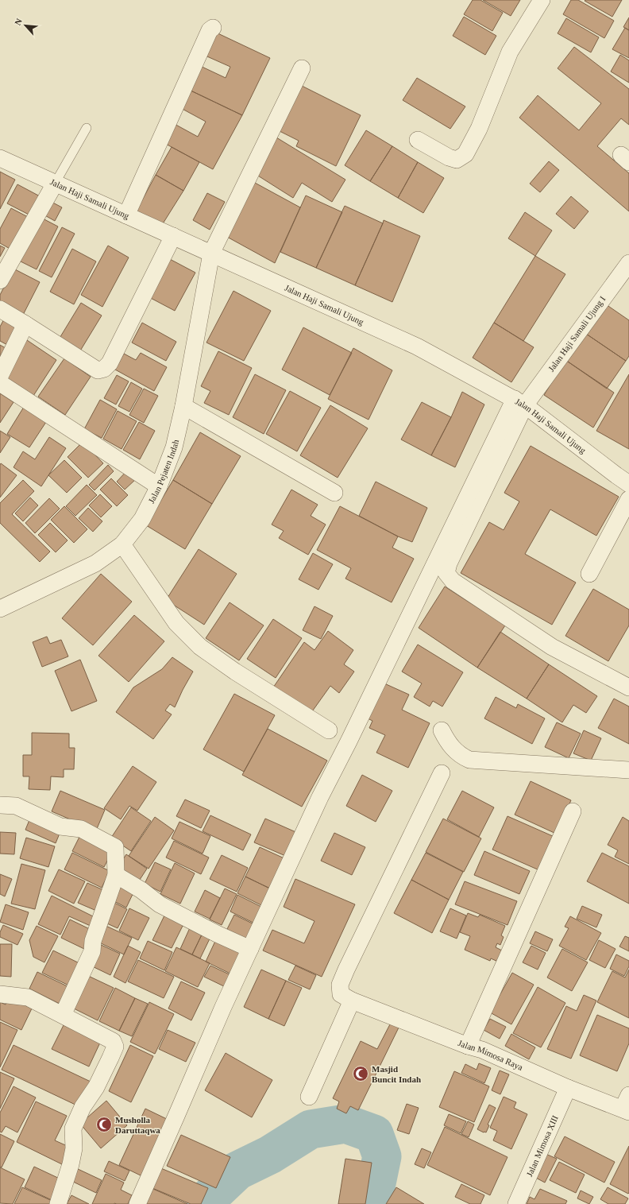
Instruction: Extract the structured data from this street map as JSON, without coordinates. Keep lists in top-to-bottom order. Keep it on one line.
{"streets":{"street":["Jalan Haji Samali Ujung","Jalan Haji Samali Ujung I","Jalan Pejaten Indah","Jalan Mimosa Raya","Jalan Mimosa XIII"]},"crossings":[["Jalan Haji Samali Ujung","Jalan Haji Samali Ujung I"],["Jalan Haji Samali Ujung","Jalan Pejaten Indah"],["Jalan Mimosa Raya","Jalan Mimosa XIII"]],"places":{"mosque":["Masjid Buncit Indah","Musholla Daruttaqwa"]},"north":"top left"}
